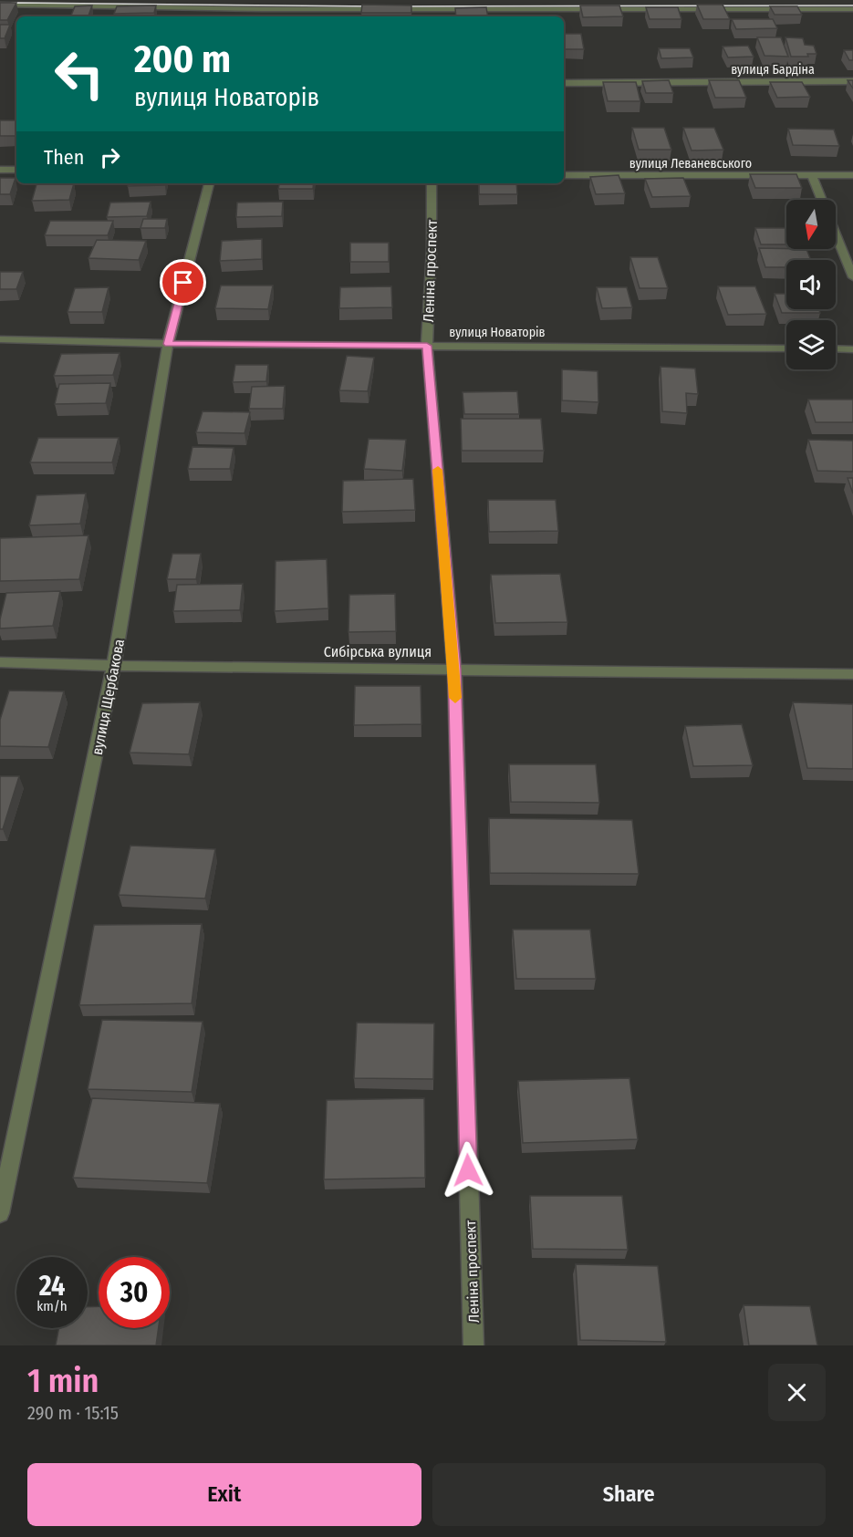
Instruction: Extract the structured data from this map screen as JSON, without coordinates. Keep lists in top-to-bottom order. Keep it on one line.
{"streets":{"street":["вулиця Бардіна","вулиця Леваневського","Леніна проспект","вулиця Новаторів","Сибірська вулиця","вулиця Щербакова"]},"crossings":[["Леніна проспект","вулиця Новаторів"],["Леніна проспект","Сибірська вулиця"],["вулиця Новаторів","вулиця Щербакова"],["Сибірська вулиця","вулиця Щербакова"]],"north":"bottom","page":{"turn":["200 m","вулиця Новаторів"],"then":"Then","speed":"24 km/h","limit":"30","heading":["1 min","290 m · 15:15"],"buttons":["Exit","Share"]}}
